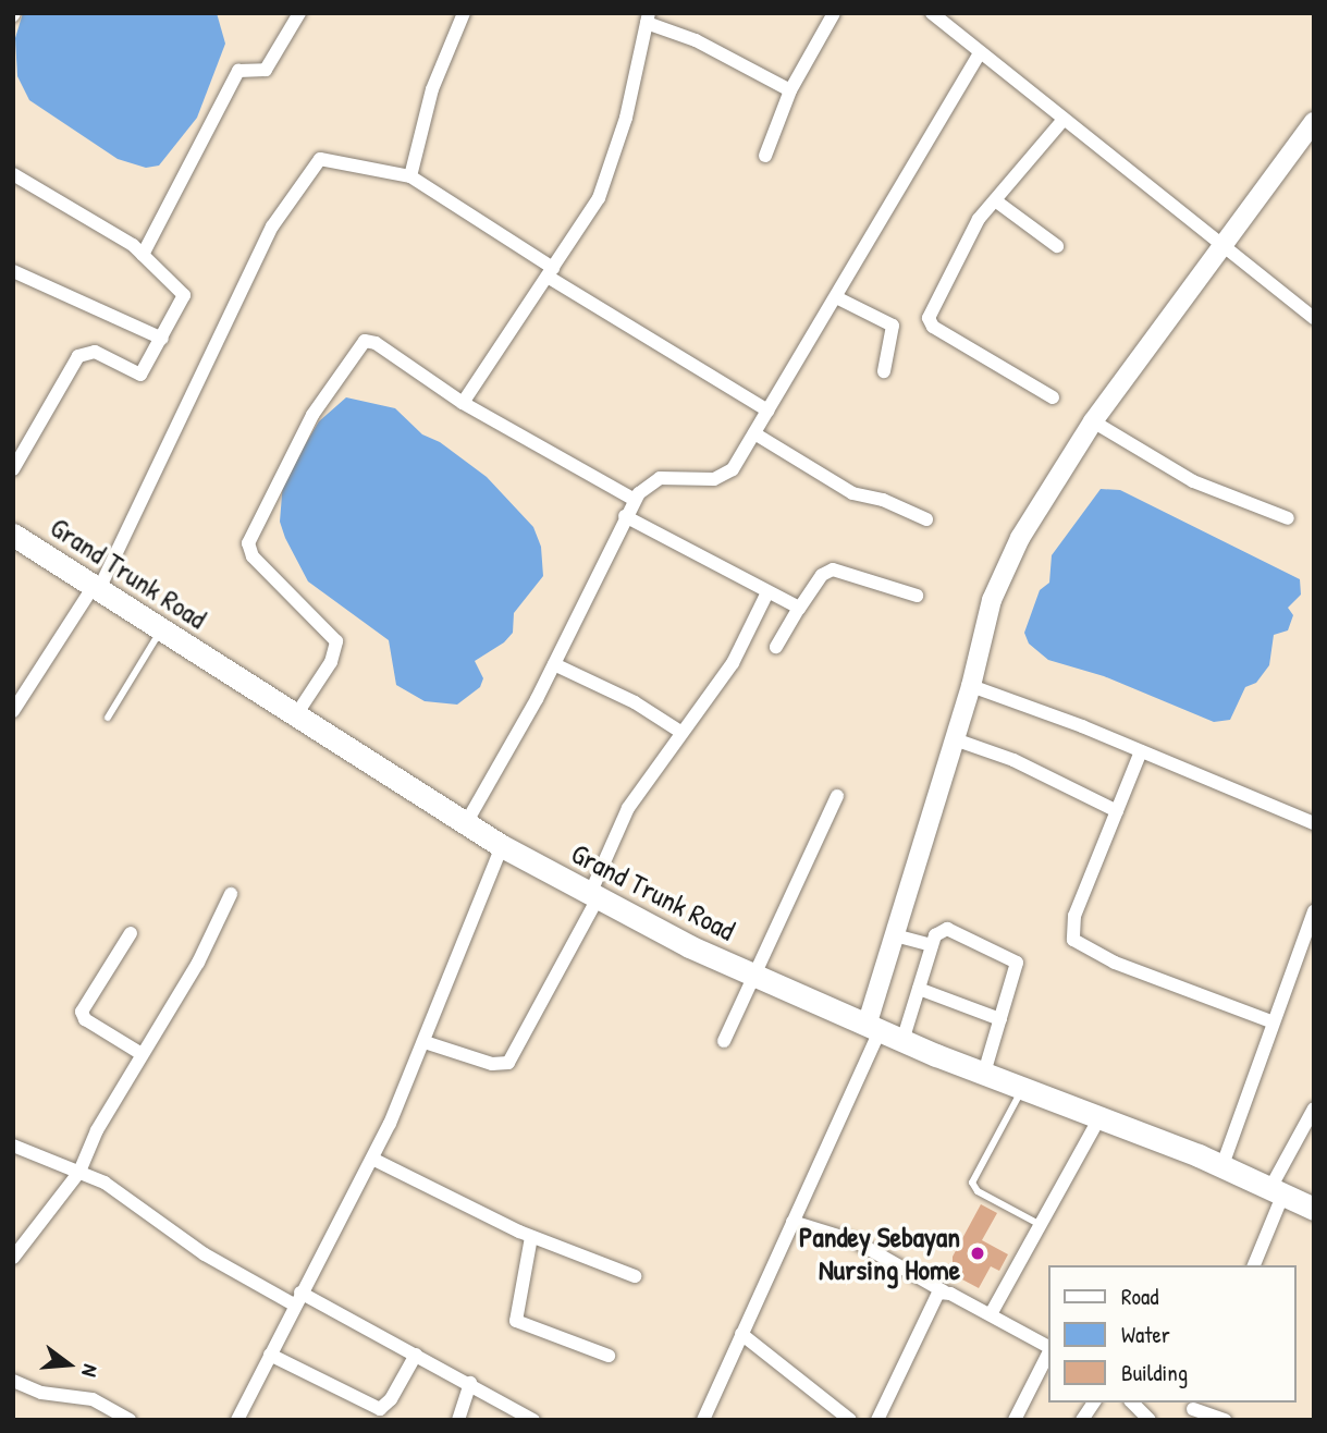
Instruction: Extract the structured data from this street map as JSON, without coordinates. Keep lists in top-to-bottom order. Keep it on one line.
{"streets":{"main road":["Grand Trunk Road"]},"places":["Pandey Sebayan Nursing Home"],"legend":["Road","Water","Building"],"north":"right"}
